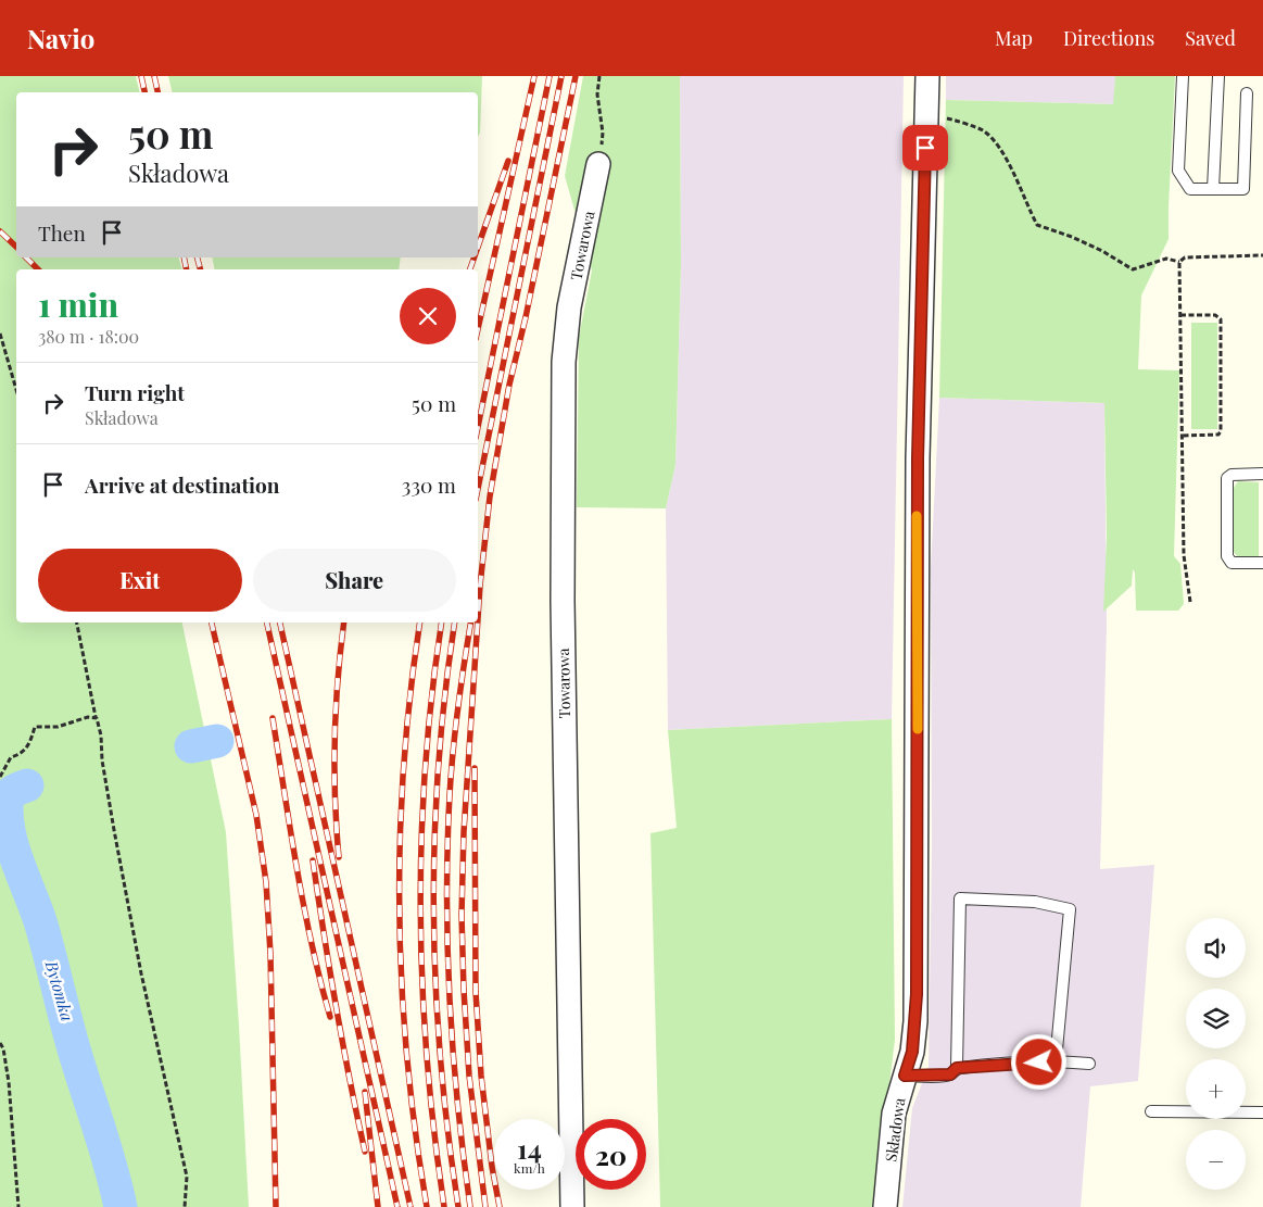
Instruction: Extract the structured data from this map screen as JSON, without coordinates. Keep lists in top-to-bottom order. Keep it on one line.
{"streets":{"street":["Towarowa","Składowa"]},"water":["Bytomka"],"page":{"header":"Navio","nav":["Map","Directions","Saved"],"turn":["50 m","Składowa"],"then":"Then","heading":["1 min","380 m · 18:00"],"list":[{"name":"Turn right","note":"Składowa","value":"50 m"},{"name":"Arrive at destination","value":"330 m"}],"buttons":["Exit","Share"],"map_buttons":["+","−"],"speed":"14 km/h","limit":"20"}}
